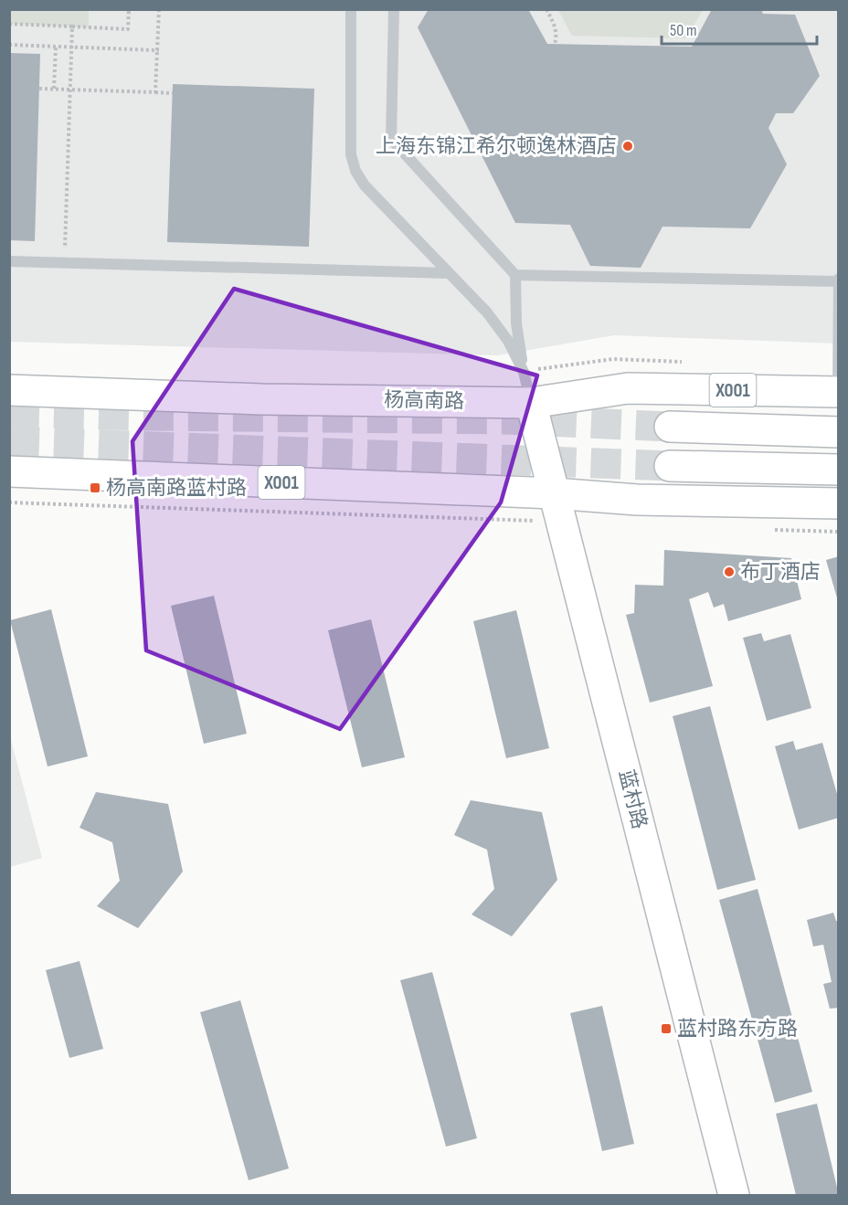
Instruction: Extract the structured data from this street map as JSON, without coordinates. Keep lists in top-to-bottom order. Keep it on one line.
{"streets":{"main road":["X001","杨高南路","蓝村路"]},"crossings":[["X001","蓝村路"],["杨高南路","蓝村路"]],"places":{"other":["上海东锦江希尔顿逸林酒店","布丁酒店"],"transit":["杨高南路蓝村路","蓝村路东方路"]},"scale_bar":"50 m"}
